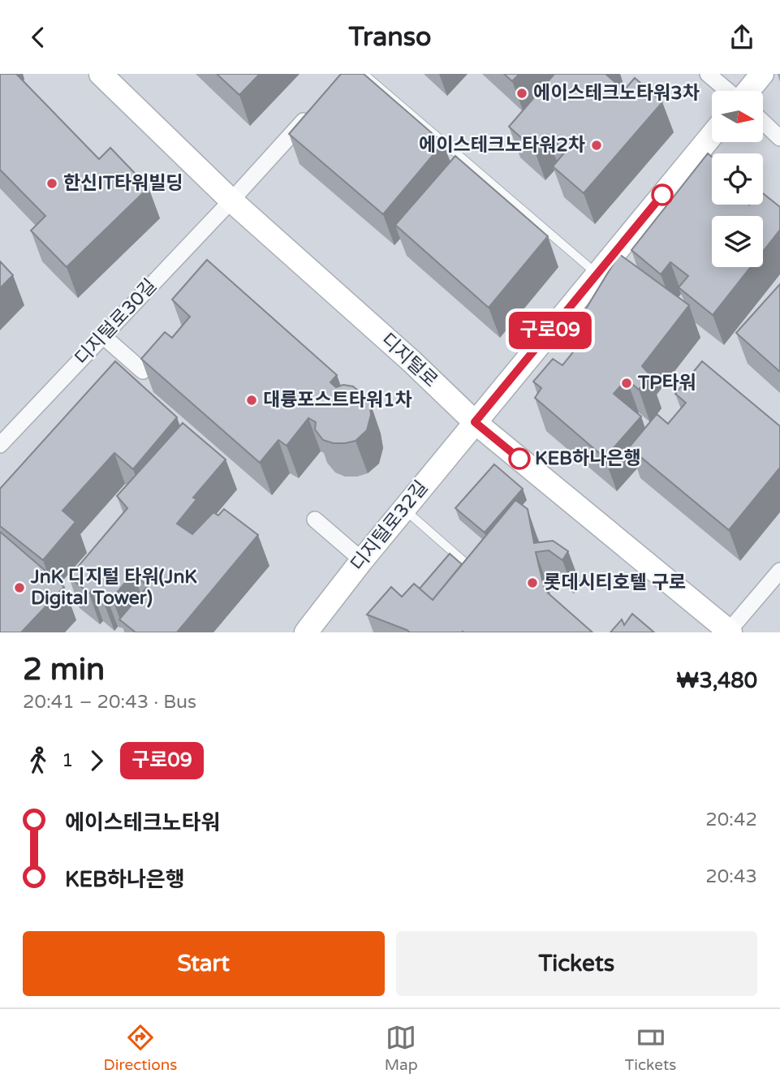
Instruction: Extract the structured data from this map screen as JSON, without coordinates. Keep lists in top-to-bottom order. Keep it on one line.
{"streets":{"main road":["디지털로","디지털로32길"],"street":["디지털로30길"]},"crossings":[["디지털로30길","디지털로"],["디지털로","디지털로32길"]],"places":["에이스테크노타워3차","에이스테크노타워2차","한신IT타워빌딩","TP타워","대륭포스트타워1차","KEB하나은행","롯데시티호텔 구로","JnK 디지털 타워(JnK Digital Tower)"],"lines":["bus line 구로09"],"north":"right","page":{"header":"Transo","on_map":"구로09","heading":["2 min","20:41 – 20:43 · Bus","₩3,480"],"legs":["1","구로09"],"list":[{"name":"에이스테크노타워","value":"20:42"},{"name":"KEB하나은행","value":"20:43"}],"buttons":["Start","Tickets"],"tabs":["Directions","Map","Tickets"]}}
